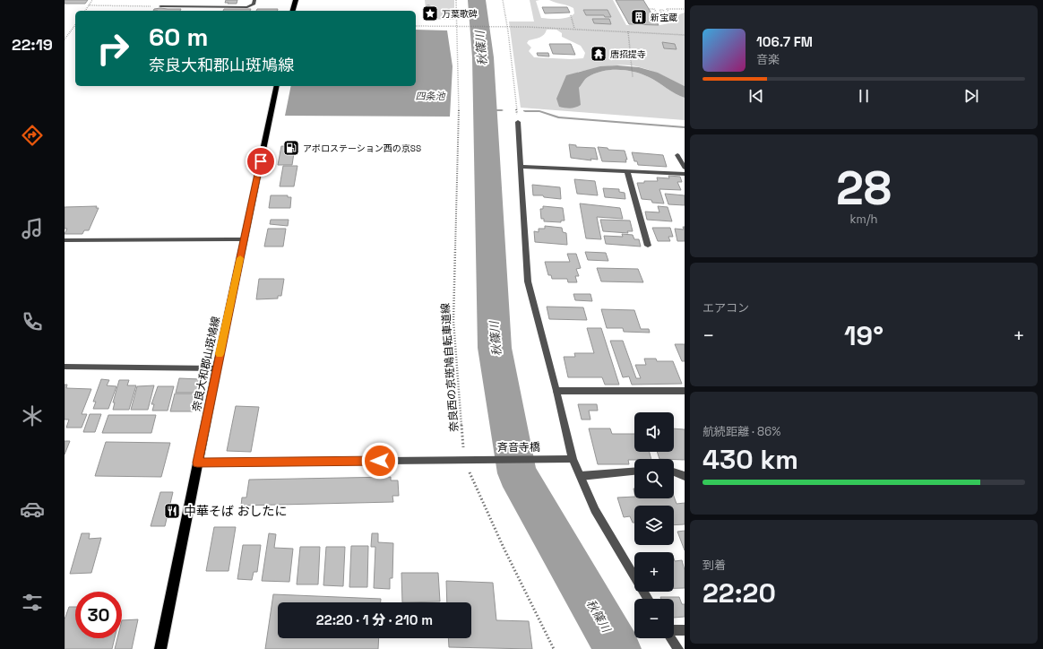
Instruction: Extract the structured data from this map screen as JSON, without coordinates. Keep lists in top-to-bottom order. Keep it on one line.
{"streets":{"main road":["奈良大和郡山斑鳩線"],"street":["斉音寺橋"],"path":["奈良西の京斑鳩自転車道線"]},"crossings":[["奈良大和郡山斑鳩線","斉音寺橋"],["奈良西の京斑鳩自転車道線","斉音寺橋"]],"water":["秋篠川","四条池"],"places":{"place":["万葉歌碑"],"building":["新宝蔵"],"temple":["唐招提寺"],"fuel station":["アポロステーション西の京SS"],"restaurant":["中華そば おしたに"]},"page":{"tabs":"22:19","turn":["60 m","奈良大和郡山斑鳩線"],"song":["106.7 FM","音楽"],"tile":[["28","km/h"],"エアコン",["航続距離 · 86%","430 km"],["到着","22:20"]],"heat":["−","19°","+"],"map_buttons":["+","−"],"limit":"30","trip":"22:20 · 1 分 · 210 m"}}
